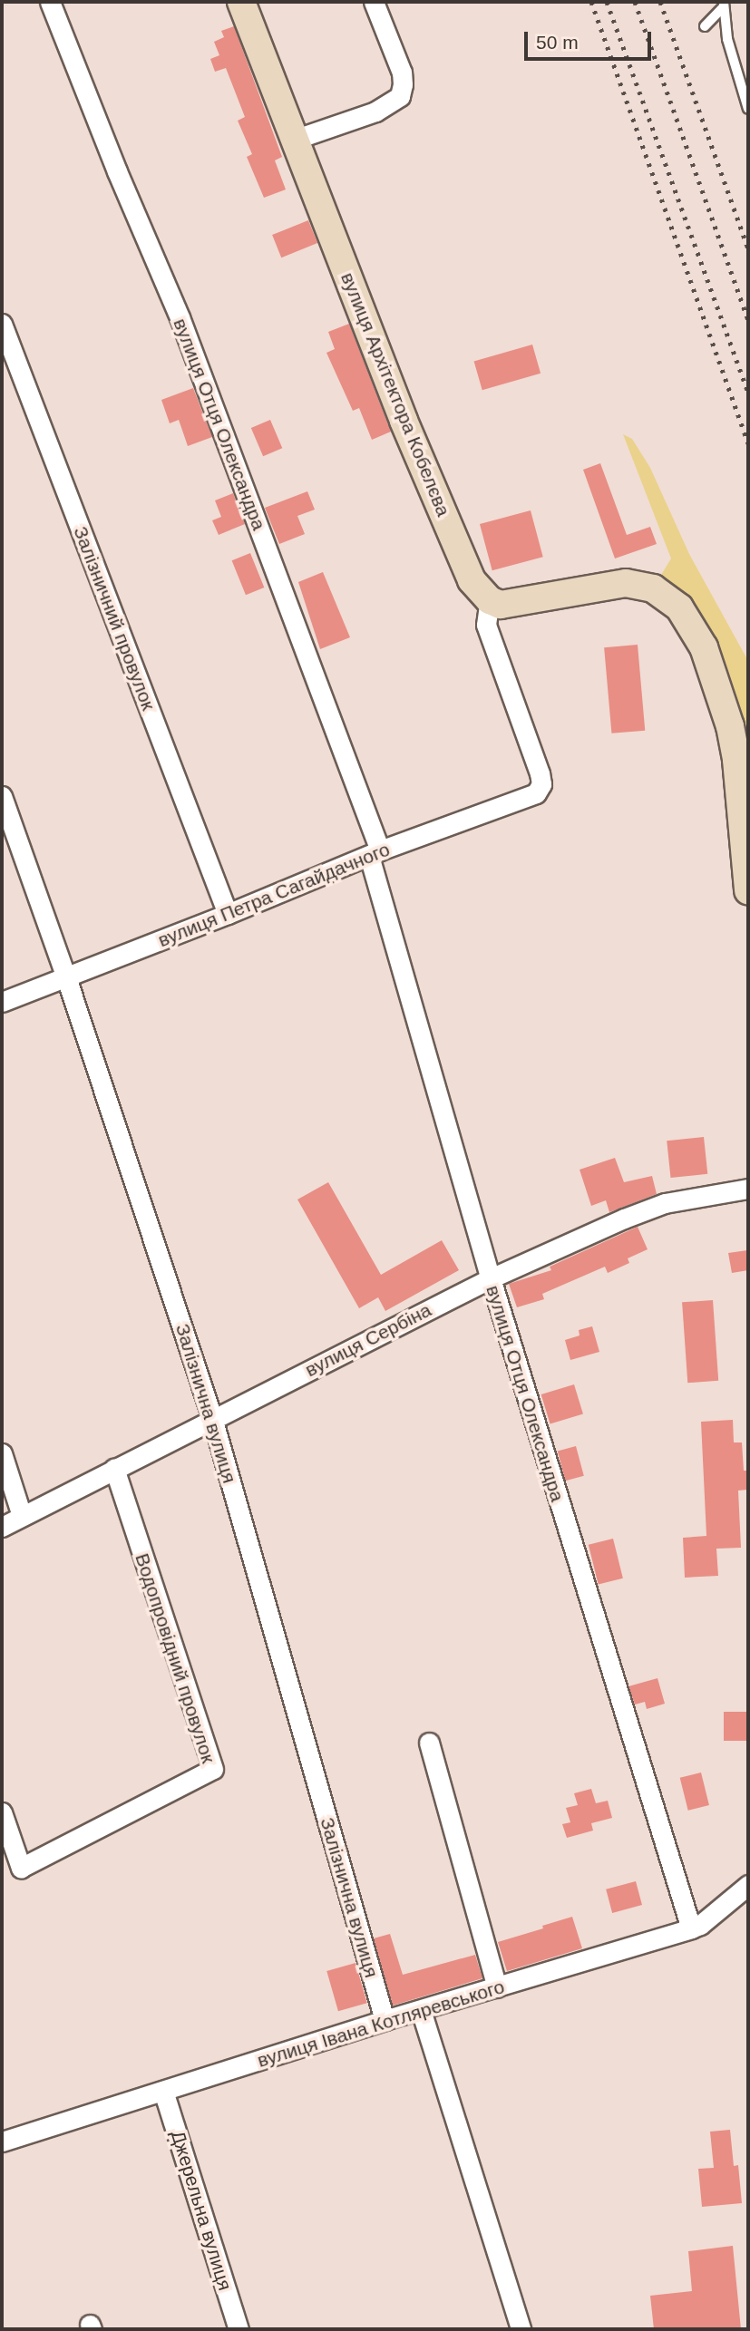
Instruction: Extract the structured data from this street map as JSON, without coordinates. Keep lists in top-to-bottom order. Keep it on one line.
{"streets":{"street":["вулиця Архітектора Кобелєва","вулиця Отця Олександра","Залізничний провулок","вулиця Петра Сагайдачного","вулиця Сербіна","Залізнична вулиця","Водопровідний провулок","вулиця Івана Котляревського","Джерельна вулиця"]},"crossings":[["вулиця Архітектора Кобелєва","вулиця Петра Сагайдачного"],["вулиця Отця Олександра","вулиця Петра Сагайдачного"],["вулиця Отця Олександра","вулиця Сербіна"],["вулиця Отця Олександра","вулиця Івана Котляревського"],["Залізничний провулок","вулиця Петра Сагайдачного"],["вулиця Петра Сагайдачного","Залізнична вулиця"],["вулиця Сербіна","Залізнична вулиця"],["вулиця Сербіна","Водопровідний провулок"],["Залізнична вулиця","вулиця Івана Котляревського"],["вулиця Івана Котляревського","Джерельна вулиця"]],"scale_bar":"50 m"}
